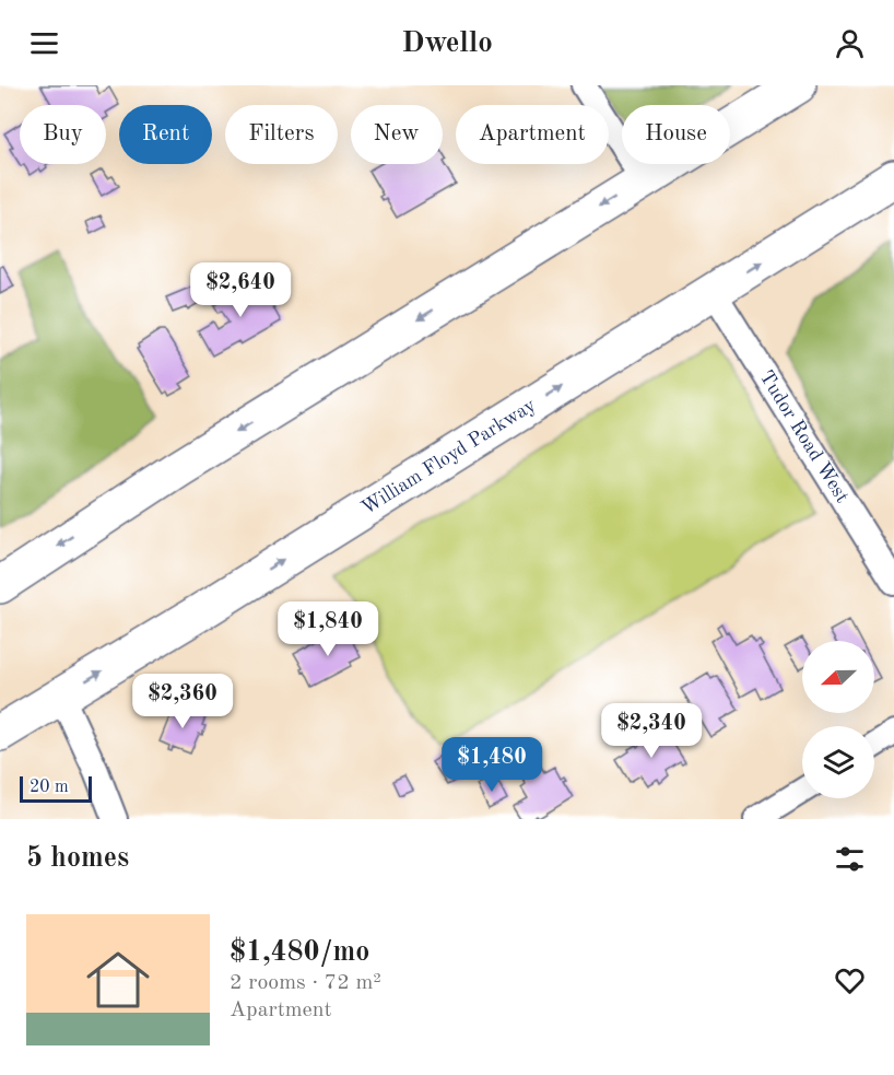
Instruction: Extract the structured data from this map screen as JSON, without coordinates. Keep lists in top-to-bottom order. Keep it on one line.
{"streets":{"highway":["William Floyd Parkway"],"street":["Tudor Road West"]},"crossings":[["Tudor Road West","William Floyd Parkway"]],"scale_bar":"20 m","north":"left","page":{"header":"Dwello","chip":["Buy","Rent","Filters","New","Apartment","House"],"price":["$2,640","$1,840","$2,360","$2,340","$1,480"],"scale":"20 m","heading":"5 homes","list":[{"name":"$1,480/mo","note":"2 rooms · 72 m² · Apartment"}]}}
